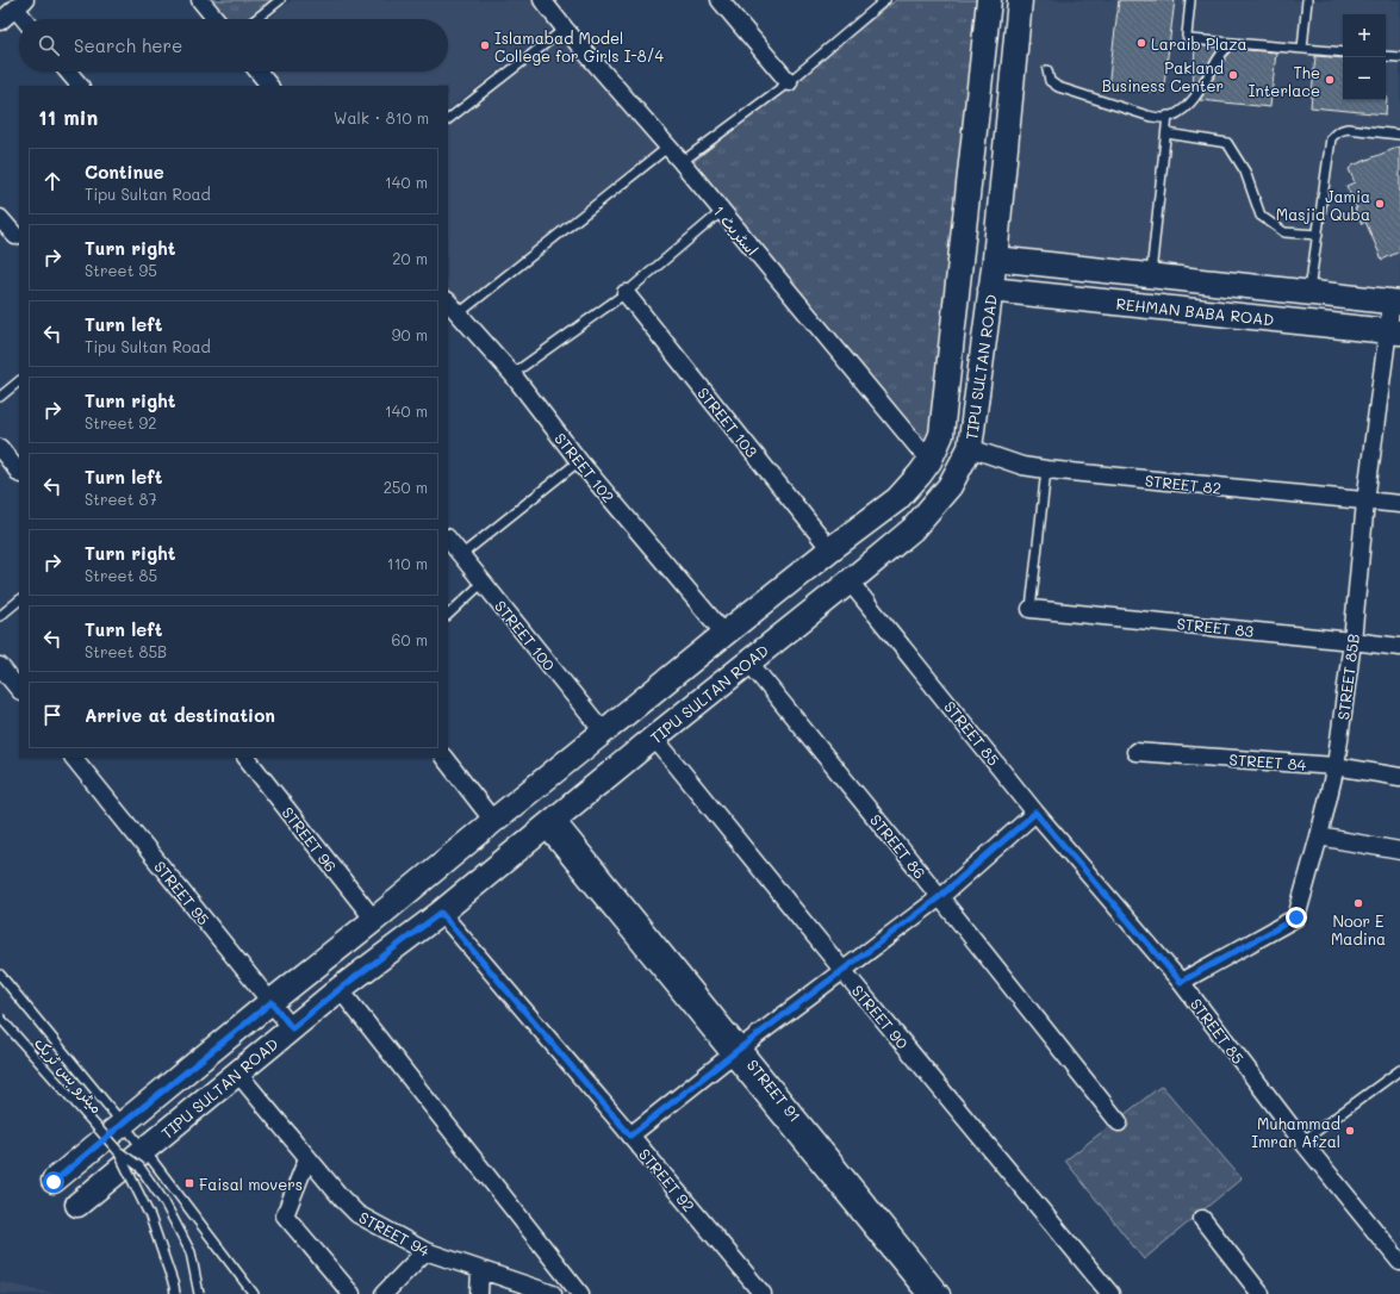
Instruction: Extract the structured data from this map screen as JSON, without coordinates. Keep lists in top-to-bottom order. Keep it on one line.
{"streets":{"street":["اسٹریٹ 1","REHMAN BABA ROAD","TIPU SULTAN ROAD","STREET 103","STREET 102","STREET 82","STREET 83","STREET 100","STREET 85B","STREET 85","STREET 84","STREET 96","STREET 86","STREET 95","STREET 90","STREET 91","STREET 92","STREET 94"],"lane":["میٹرو بس ٹریک"]},"crossings":[["اسٹریٹ 1","TIPU SULTAN ROAD"],["REHMAN BABA ROAD","TIPU SULTAN ROAD"],["REHMAN BABA ROAD","STREET 85B"],["TIPU SULTAN ROAD","STREET 103"],["TIPU SULTAN ROAD","STREET 102"],["TIPU SULTAN ROAD","STREET 82"],["TIPU SULTAN ROAD","STREET 100"],["TIPU SULTAN ROAD","STREET 85"],["TIPU SULTAN ROAD","STREET 96"],["TIPU SULTAN ROAD","STREET 86"],["TIPU SULTAN ROAD","STREET 95"],["TIPU SULTAN ROAD","STREET 90"],["TIPU SULTAN ROAD","STREET 91"],["TIPU SULTAN ROAD","STREET 92"],["TIPU SULTAN ROAD","STREET 94"],["STREET 82","STREET 85B"],["STREET 83","STREET 85B"],["STREET 85B","STREET 85"],["STREET 85B","STREET 84"]],"places":{"other":["Laraib Plaza","Islamabad Model College for Girls I-8/4","Pakland Business Center","The Interlace","Jamia Masjid Quba","Noor E Madina","Muhammad Imran Afzal"],"transit":["Faisal movers"]},"page":{"map_buttons":["+","−"],"search":"Search here","heading":["11 min","Walk · 810 m"],"list":[["Continue","Tipu Sultan Road","140 m"],["Turn right","Street 95","20 m"],["Turn left","Tipu Sultan Road","90 m"],["Turn right","Street 92","140 m"],["Turn left","Street 87","250 m"],["Turn right","Street 85","110 m"],["Turn left","Street 85B","60 m"],"Arrive at destination"]}}
